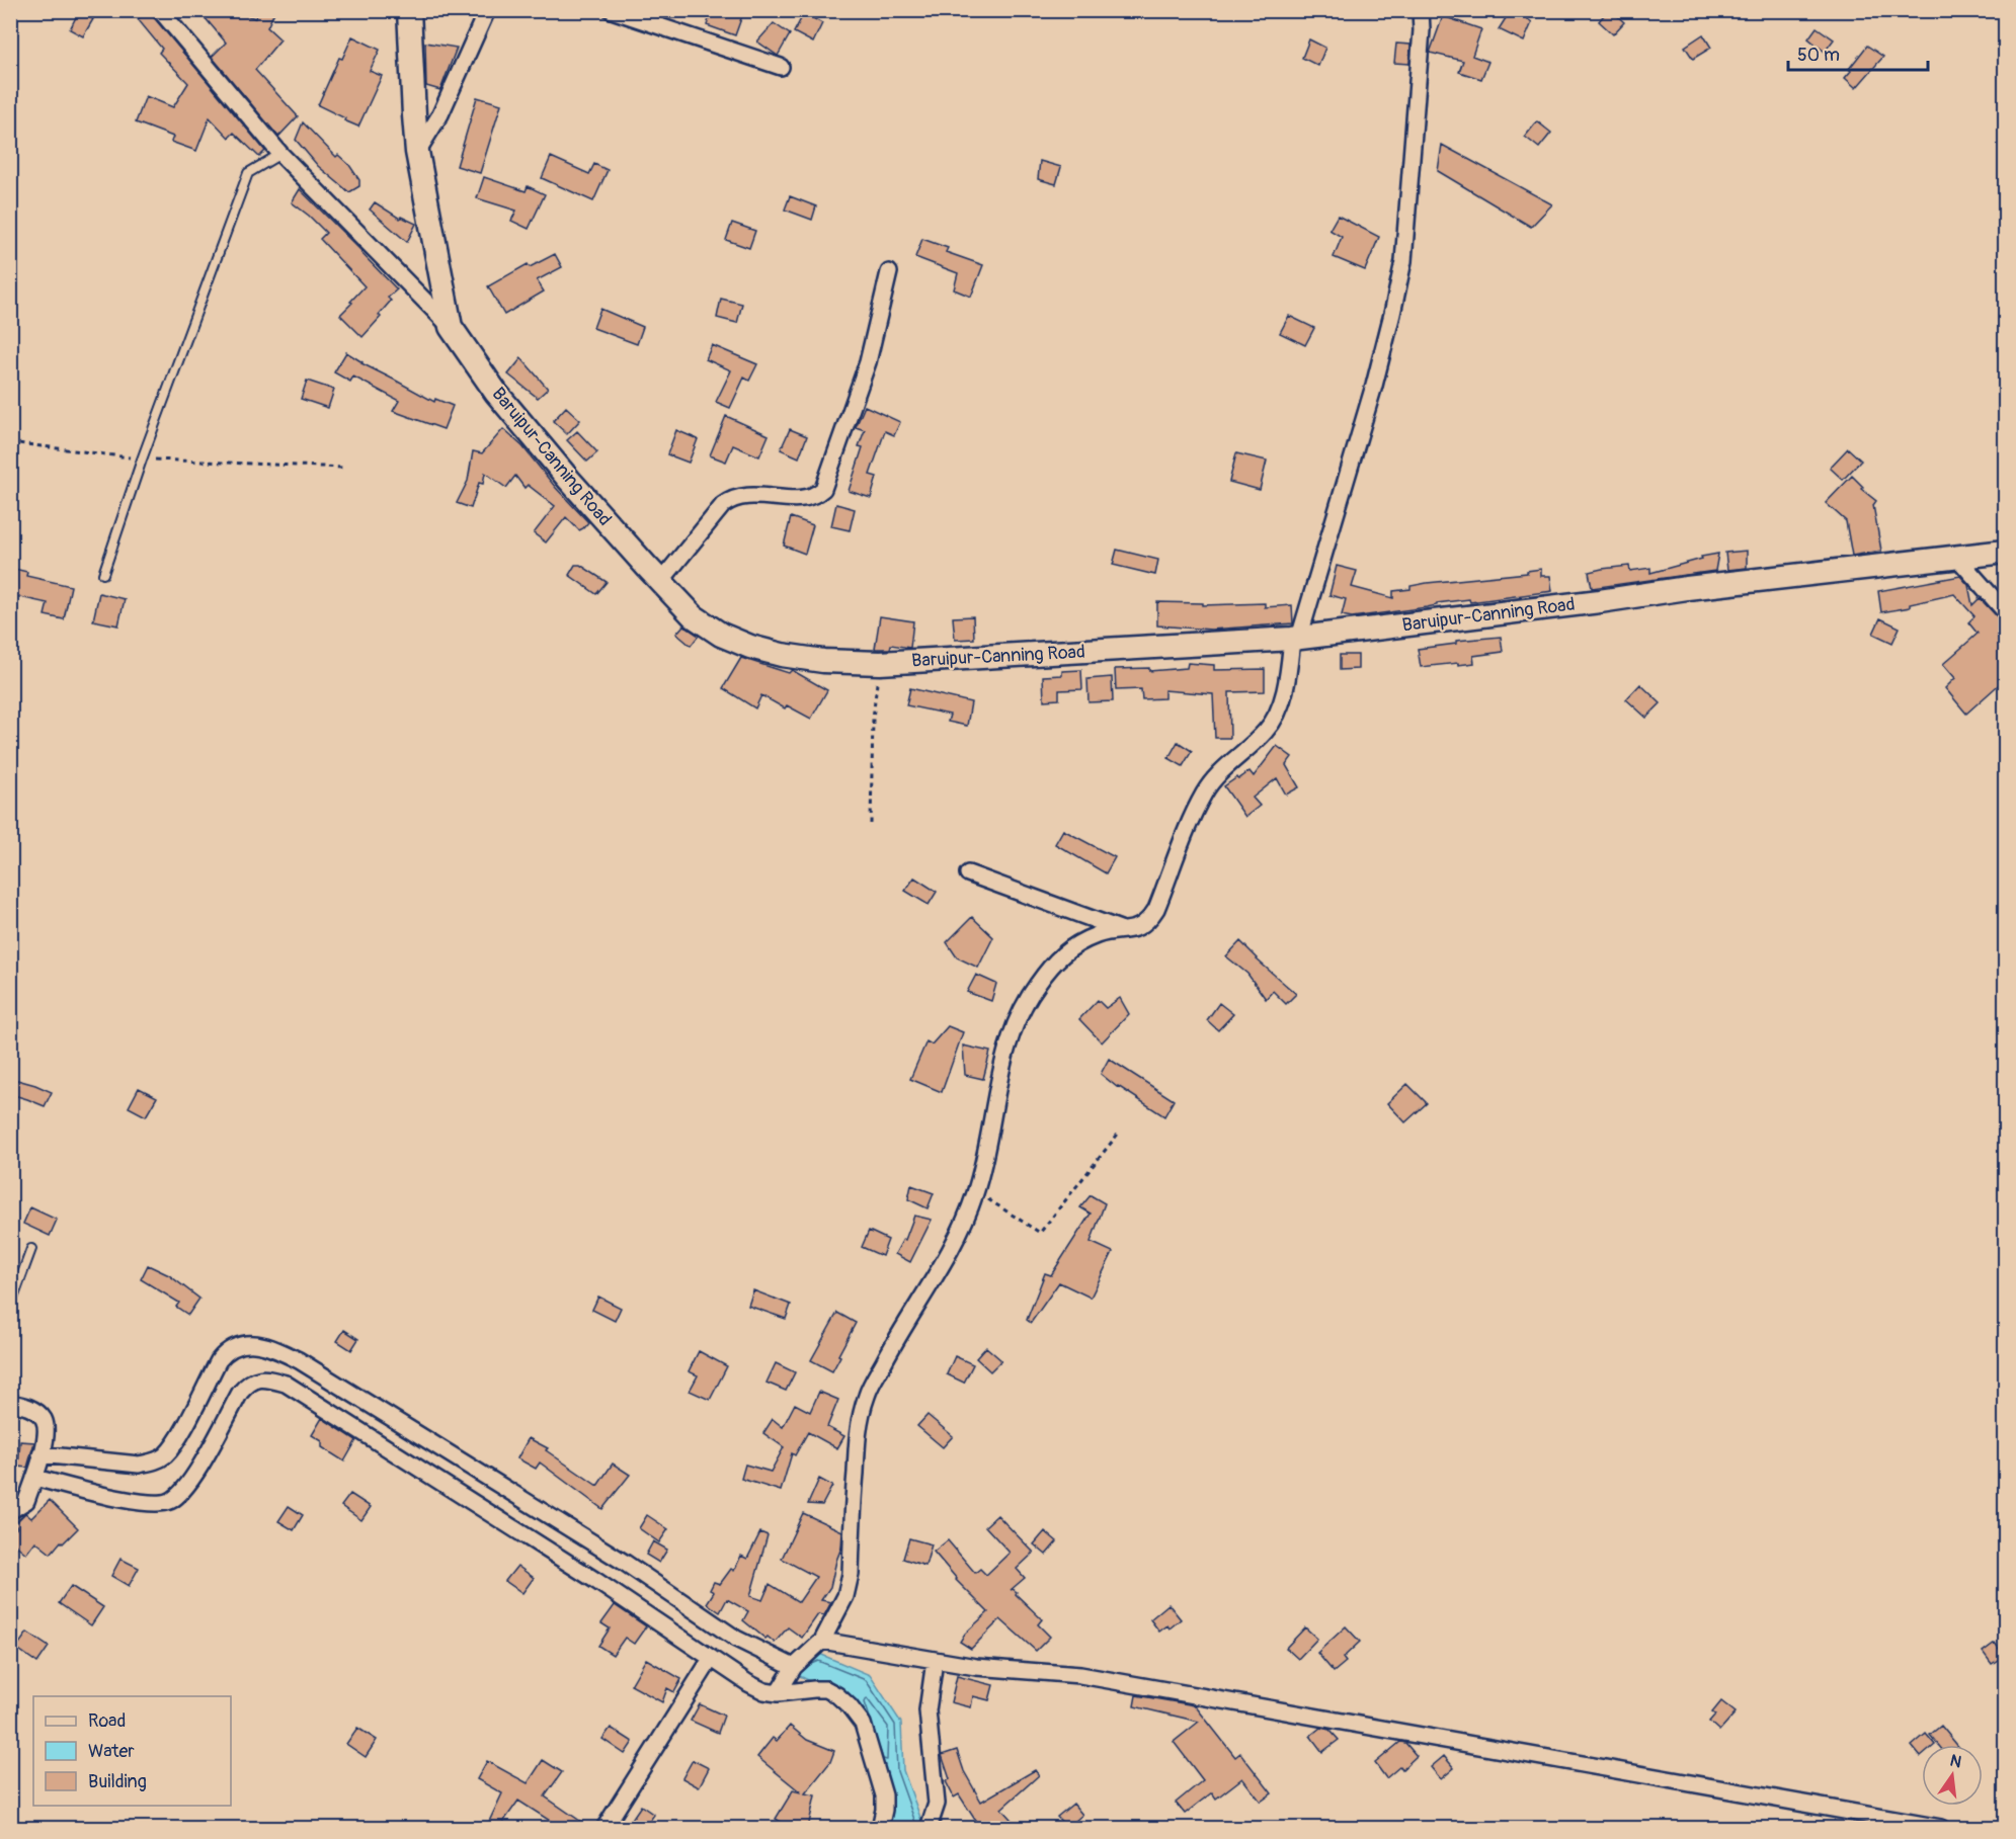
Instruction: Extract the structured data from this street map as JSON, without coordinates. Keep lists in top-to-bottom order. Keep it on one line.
{"streets":{"main road":["Baruipur-Canning Road"]},"legend":["Road","Water","Building"],"scale_bar":"50 m","north":"top"}
